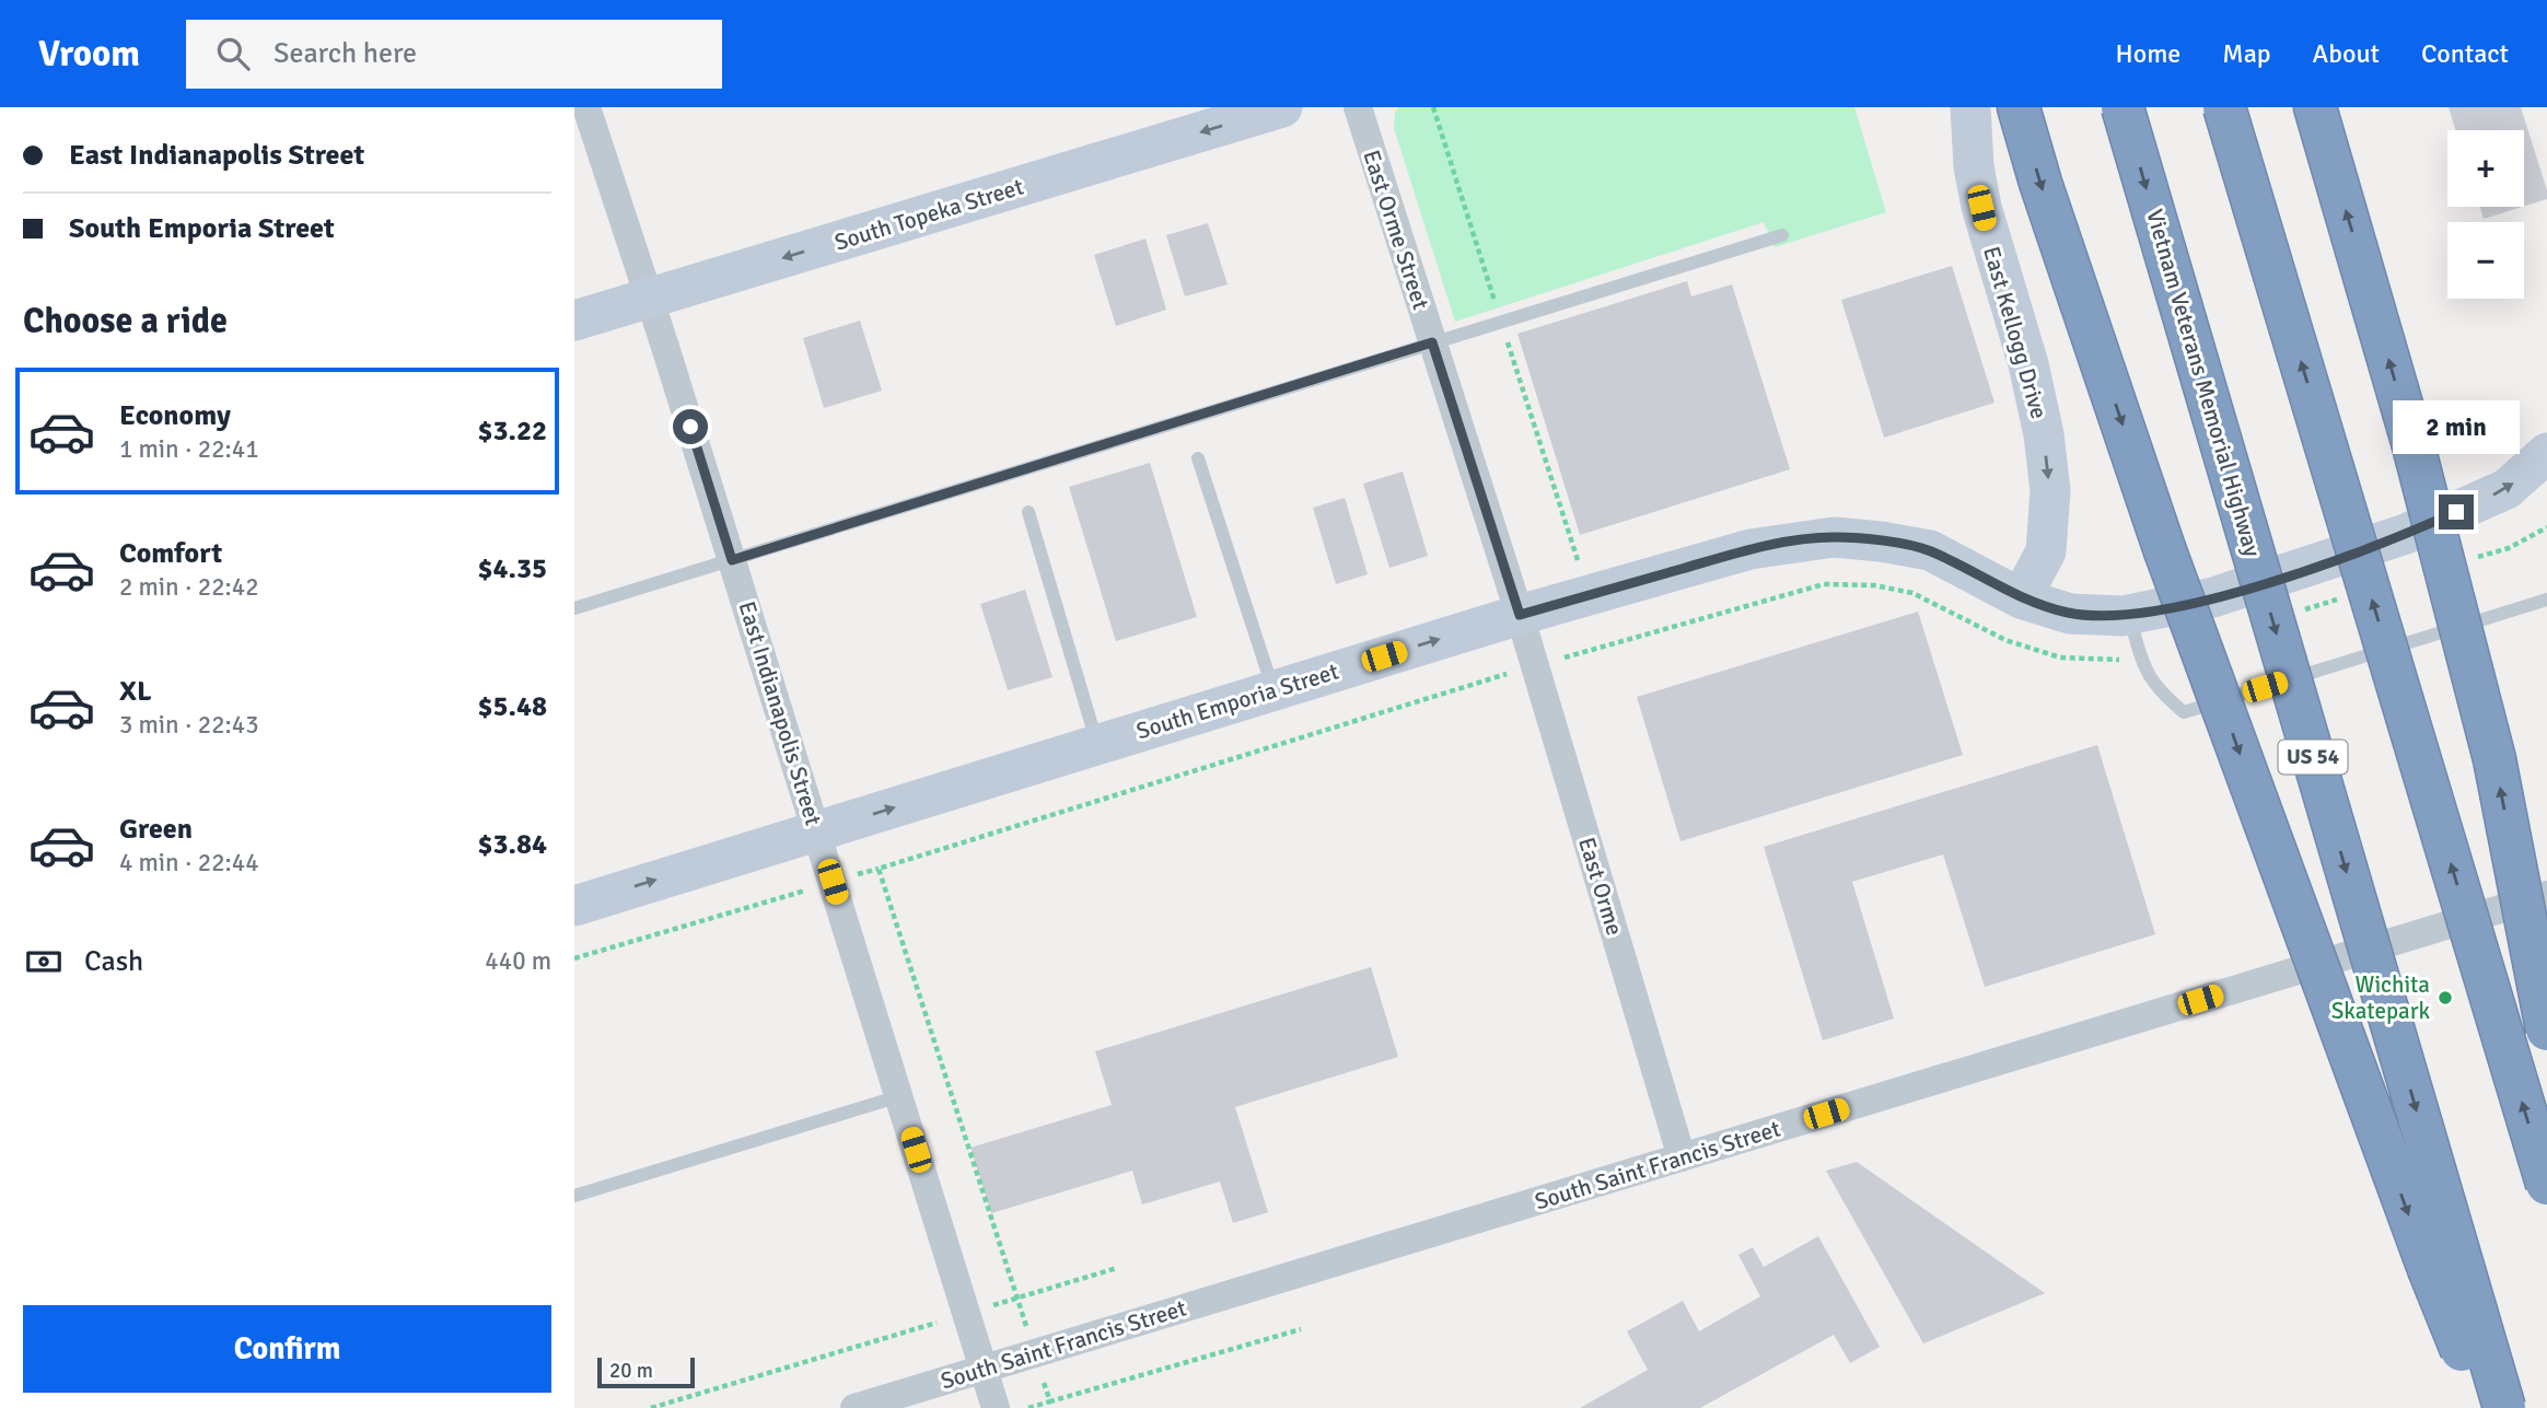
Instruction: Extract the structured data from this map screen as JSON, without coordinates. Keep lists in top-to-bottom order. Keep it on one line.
{"streets":{"highway":["Vietnam Veterans Memorial Highway","US 54"],"street":["South Topeka Street","East Orme Street","East Kellogg Drive","South Emporia Street","East Indianapolis Street","East Orme","South Saint Francis Street"]},"crossings":[["South Topeka Street","East Indianapolis Street"],["East Orme Street","South Emporia Street"],["East Orme Street","East Orme"],["East Kellogg Drive","South Emporia Street"],["South Emporia Street","East Indianapolis Street"],["South Emporia Street","East Orme"],["East Indianapolis Street","South Saint Francis Street"],["East Orme","South Saint Francis Street"]],"one_way":["South Topeka Street","East Kellogg Drive","South Emporia Street"],"places":["Wichita Skatepark"],"scale_bar":"20 m","page":{"header":"Vroom","search":"Search here","nav":["Home","Map","About","Contact"],"banner":["East Indianapolis Street","South Emporia Street"],"map_buttons":["+","−"],"heading":"Choose a ride","list":[{"name":"Economy","note":"1 min · 22:41","value":"$3.22"},{"name":"Comfort","note":"2 min · 22:42","value":"$4.35"},{"name":"XL","note":"3 min · 22:43","value":"$5.48"},{"name":"Green","note":"4 min · 22:44","value":"$3.84"}],"bubble":"2 min","pay":["Cash","440 m"],"buttons":"Confirm","scale":"20 m"}}
